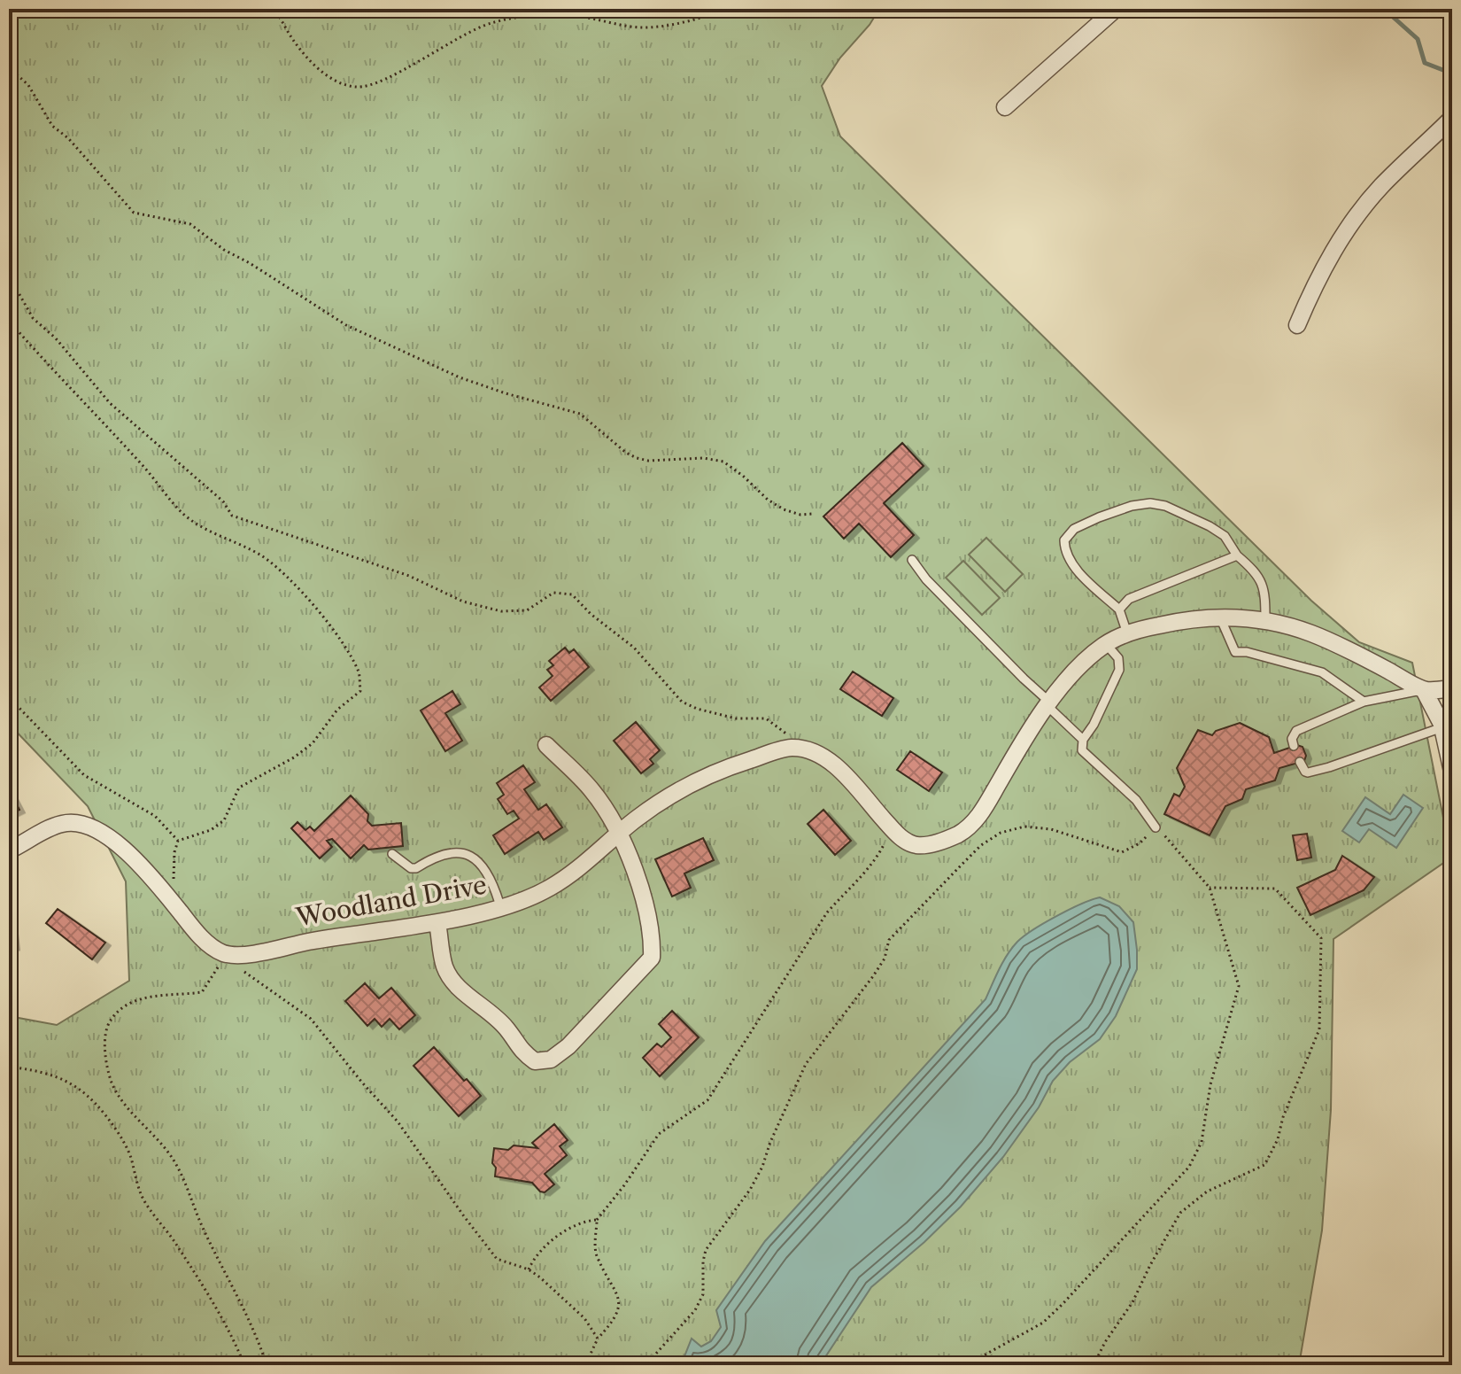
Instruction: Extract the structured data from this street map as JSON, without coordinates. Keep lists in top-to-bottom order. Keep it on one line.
{"streets":{"street":["Woodland Drive"]}}
